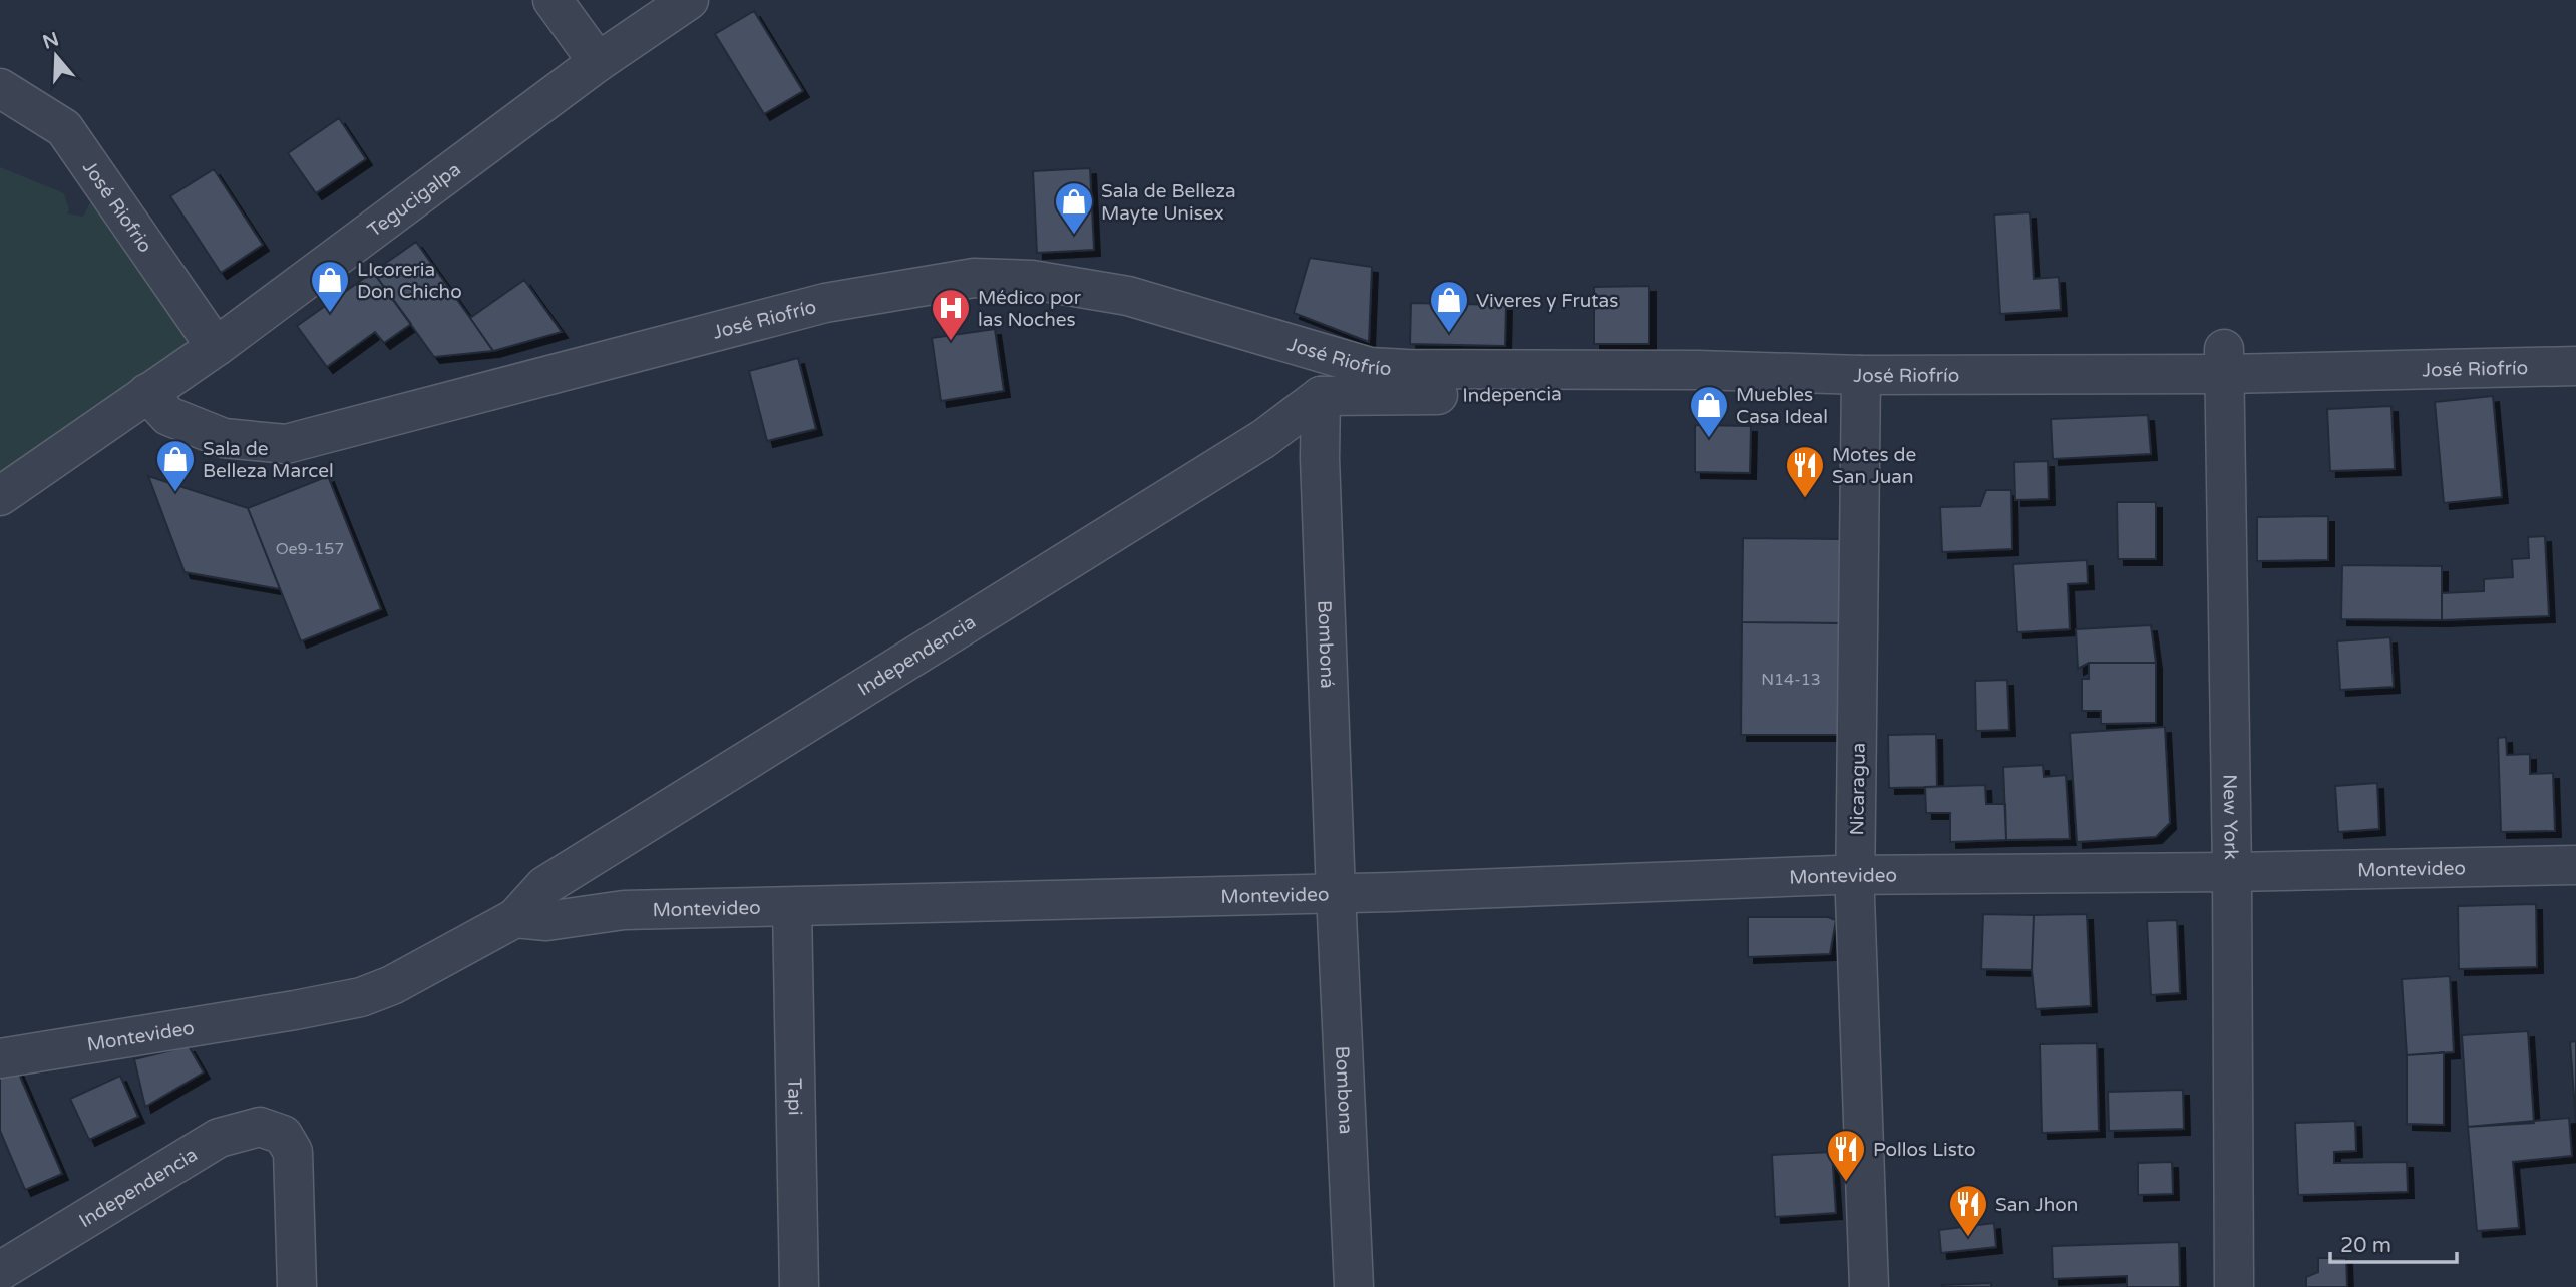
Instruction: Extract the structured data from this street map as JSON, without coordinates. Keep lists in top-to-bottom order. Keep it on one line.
{"streets":{"street":["Tegucigalpa","José Riofrio","José Riofrío","Indepencia","Bomboná","Independencia","Nicaragua","New York","Montevideo","Bombona","Tapi"]},"crossings":[["Tegucigalpa","José Riofrio"],["Tegucigalpa","José Riofrío"],["José Riofrío","Indepencia"],["José Riofrío","Nicaragua"],["José Riofrío","New York"],["Indepencia","Bomboná"],["Indepencia","Independencia"],["Bomboná","Independencia"],["Bomboná","Montevideo"],["Bomboná","Bombona"],["Independencia","Montevideo"],["Nicaragua","Montevideo"],["New York","Montevideo"],["Montevideo","Bombona"],["Montevideo","Tapi"]],"places":{"shop":["Sala de Belleza Mayte Unisex","LIcoreria Don Chicho","Viveres y Frutas","Muebles Casa Ideal","Sala de Belleza Marcel"],"hospital":["Médico por las Noches"],"restaurant":["Motes de San Juan","Pollos Listo","San Jhon"]},"house_numbers":["Oe9-157","N14-13"],"scale_bar":"20 m","north":"top"}
